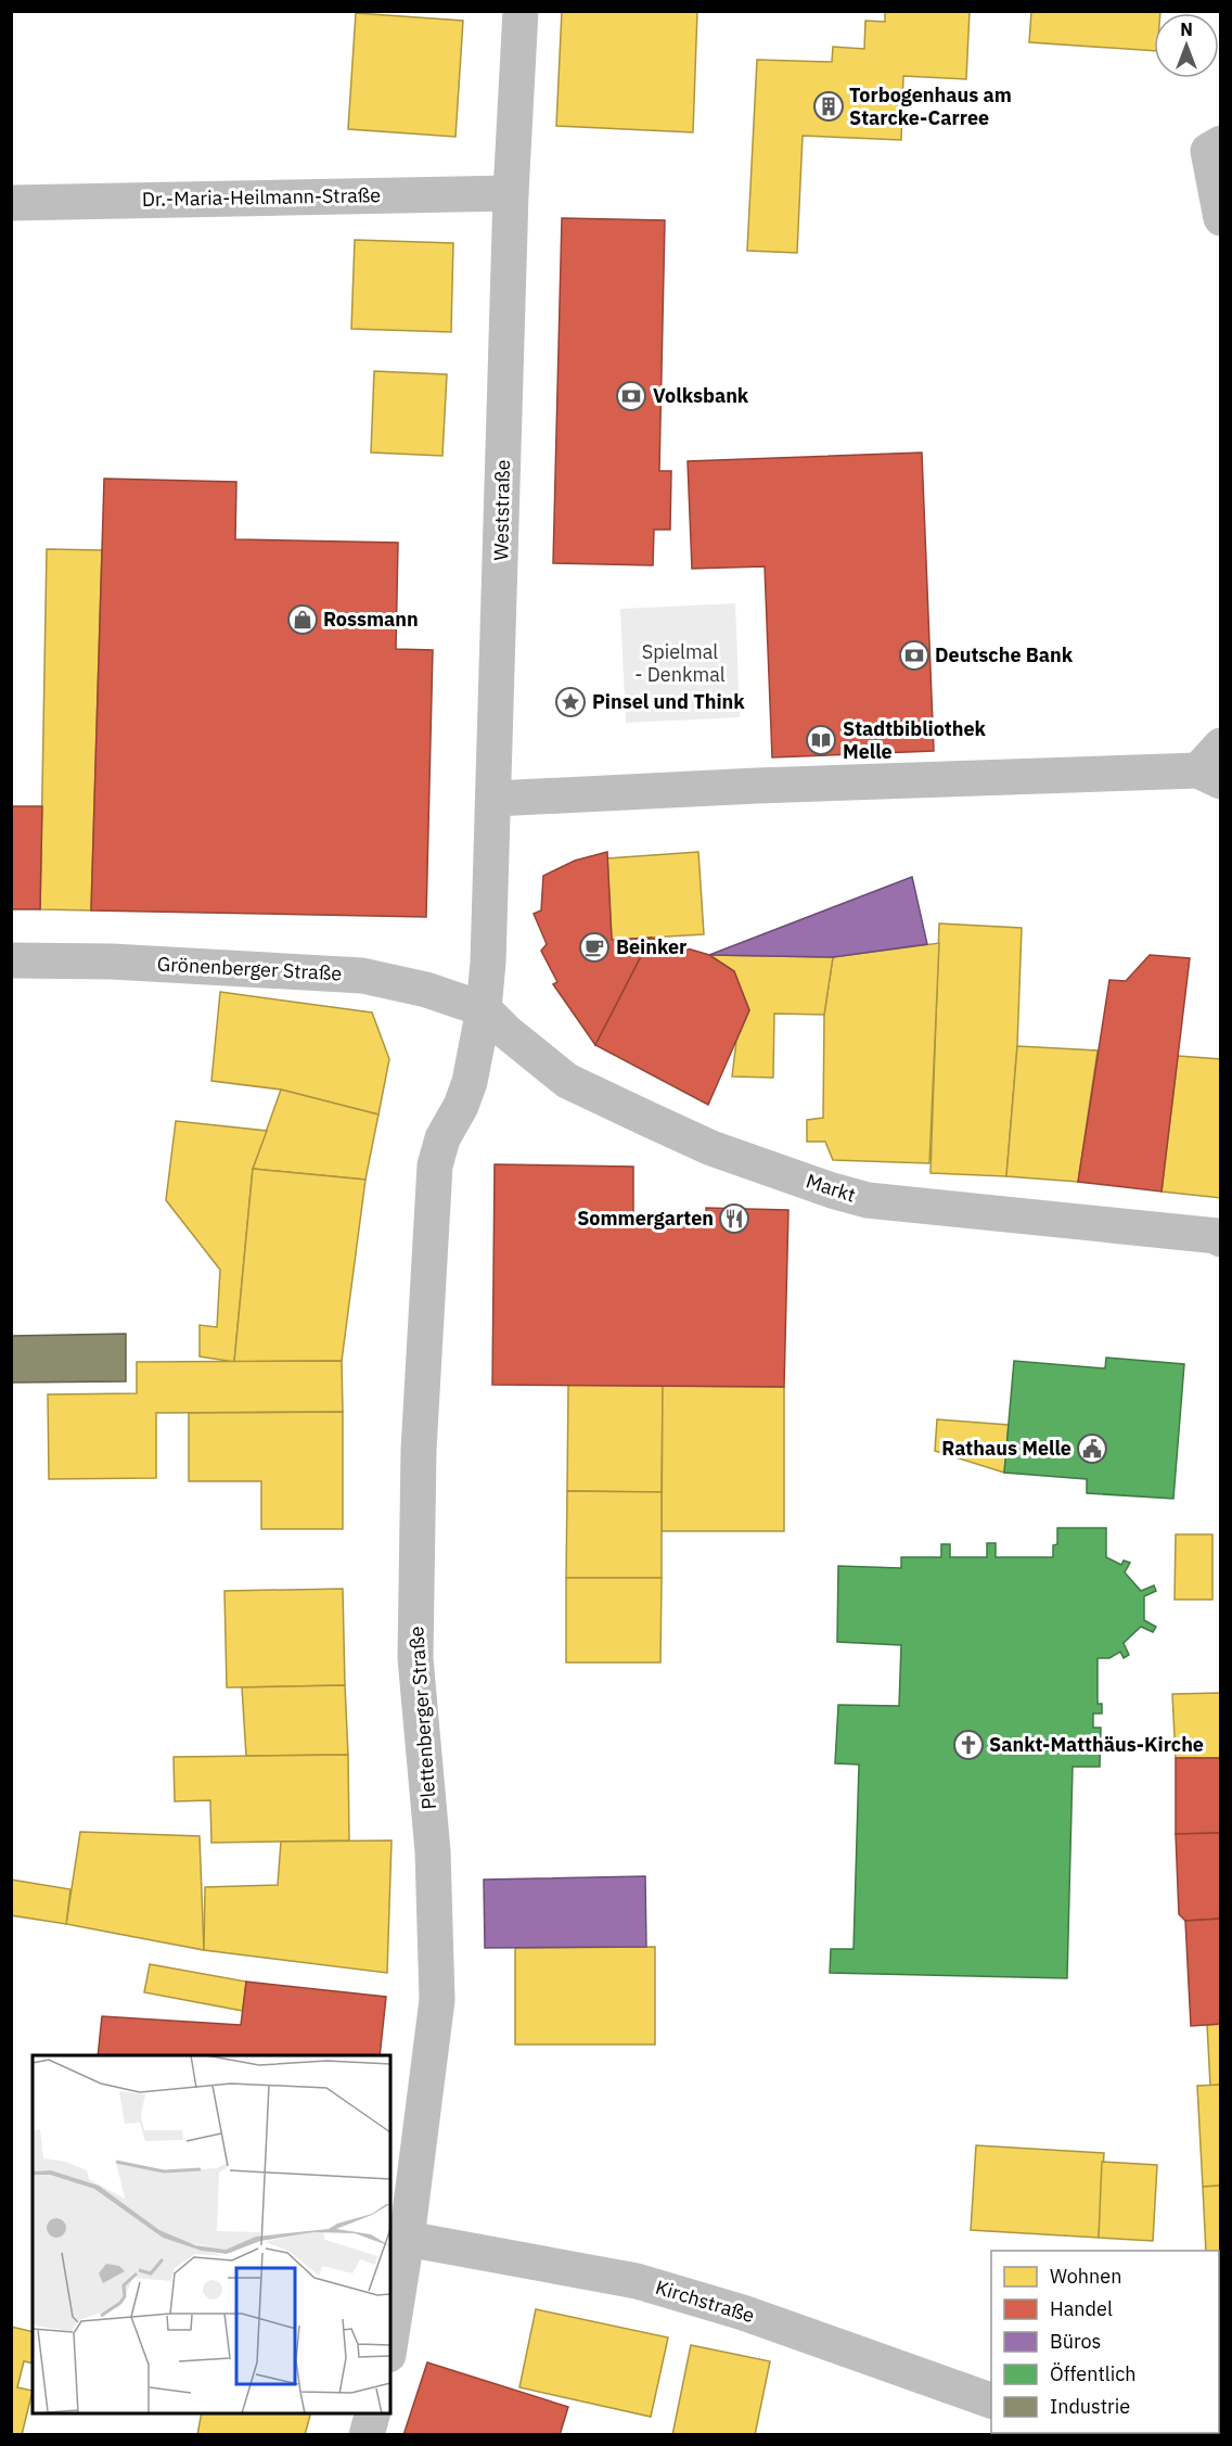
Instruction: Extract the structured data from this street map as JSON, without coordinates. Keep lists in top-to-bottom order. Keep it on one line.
{"streets":{"street":["Dr.-Maria-Heilmann-Straße","Weststraße","Grönenberger Straße","Markt","Plettenberger Straße","Kirchstraße"]},"crossings":[["Dr.-Maria-Heilmann-Straße","Weststraße"],["Weststraße","Grönenberger Straße"],["Weststraße","Markt"],["Weststraße","Plettenberger Straße"],["Grönenberger Straße","Markt"],["Grönenberger Straße","Plettenberger Straße"],["Markt","Plettenberger Straße"],["Plettenberger Straße","Kirchstraße"]],"parks":["Spielmal - Denkmal"],"places":{"building":["Torbogenhaus am Starcke-Carree"],"bank":["Volksbank","Deutsche Bank"],"shop":["Rossmann"],"place":["Pinsel und Think"],"library":["Stadtbibliothek Melle"],"cafe":["Beinker"],"restaurant":["Sommergarten"],"public building":["Rathaus Melle"],"church":["Sankt-Matthäus-Kirche"]},"legend":["Wohnen","Handel","Büros","Öffentlich","Industrie"],"north":"top"}
